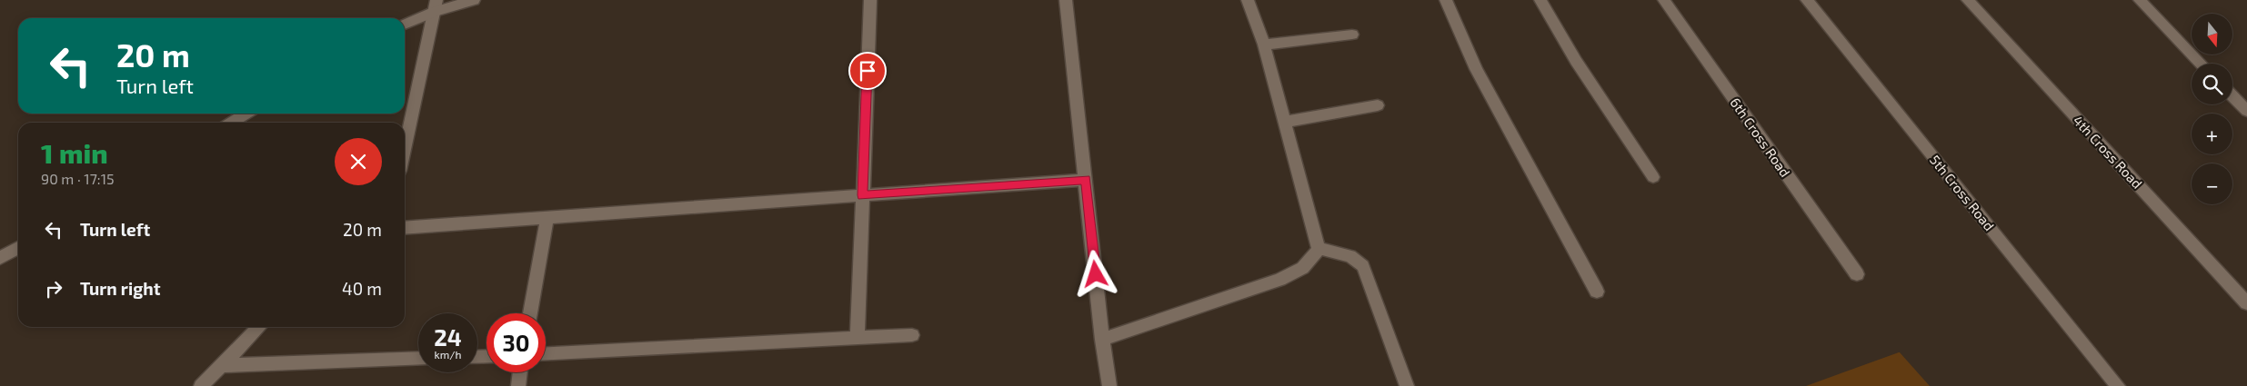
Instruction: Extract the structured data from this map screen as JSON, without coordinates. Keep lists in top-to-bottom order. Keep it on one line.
{"streets":{"street":["6th Cross Road","4th Cross Road","5th Cross Road"]},"north":"bottom","page":{"map_buttons":["+","−"],"turn":["20 m","Turn left"],"heading":["1 min","90 m · 17:15"],"list":[{"name":"Turn left","value":"20 m"},{"name":"Turn right","value":"40 m"}],"speed":"24 km/h","limit":"30"}}
